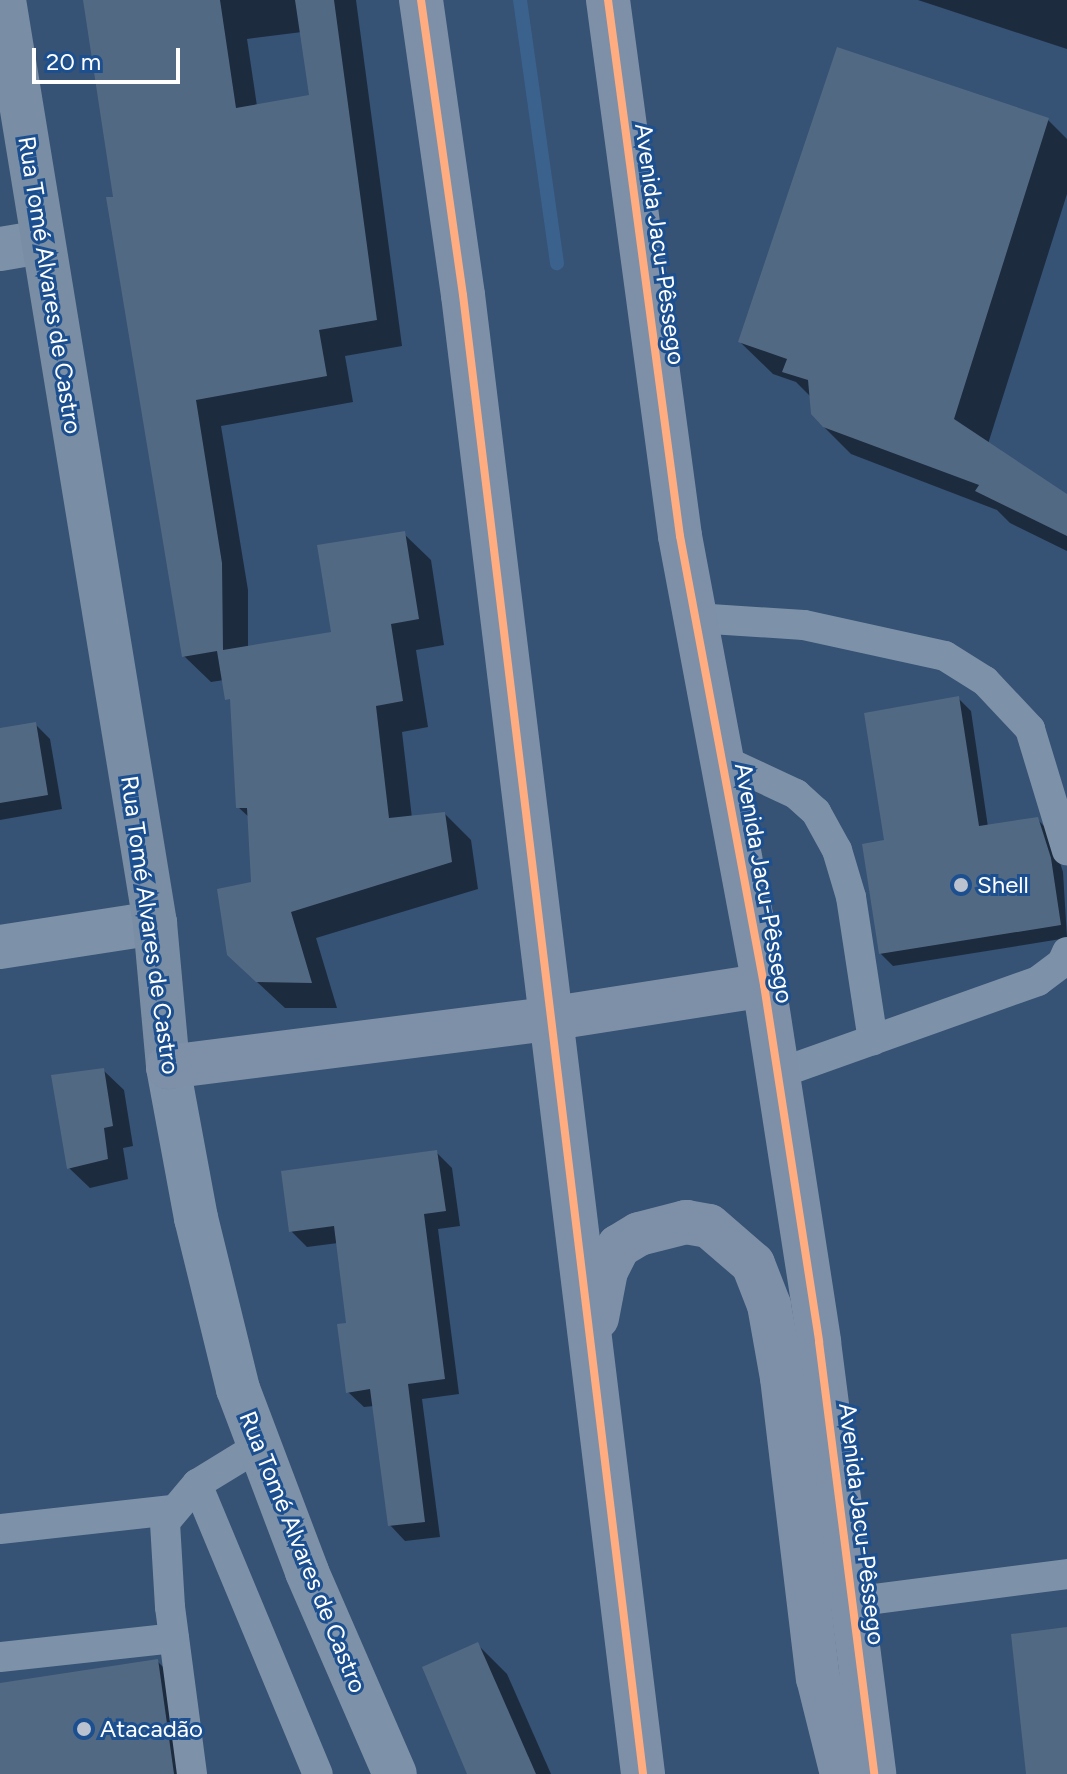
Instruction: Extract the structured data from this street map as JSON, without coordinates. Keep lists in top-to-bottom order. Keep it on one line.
{"streets":{"highway":["Avenida Jacu-Pêssego"],"main road":["Rua Tomé Alvares de Castro"]},"places":["Shell","Atacadão"],"scale_bar":"20 m"}
